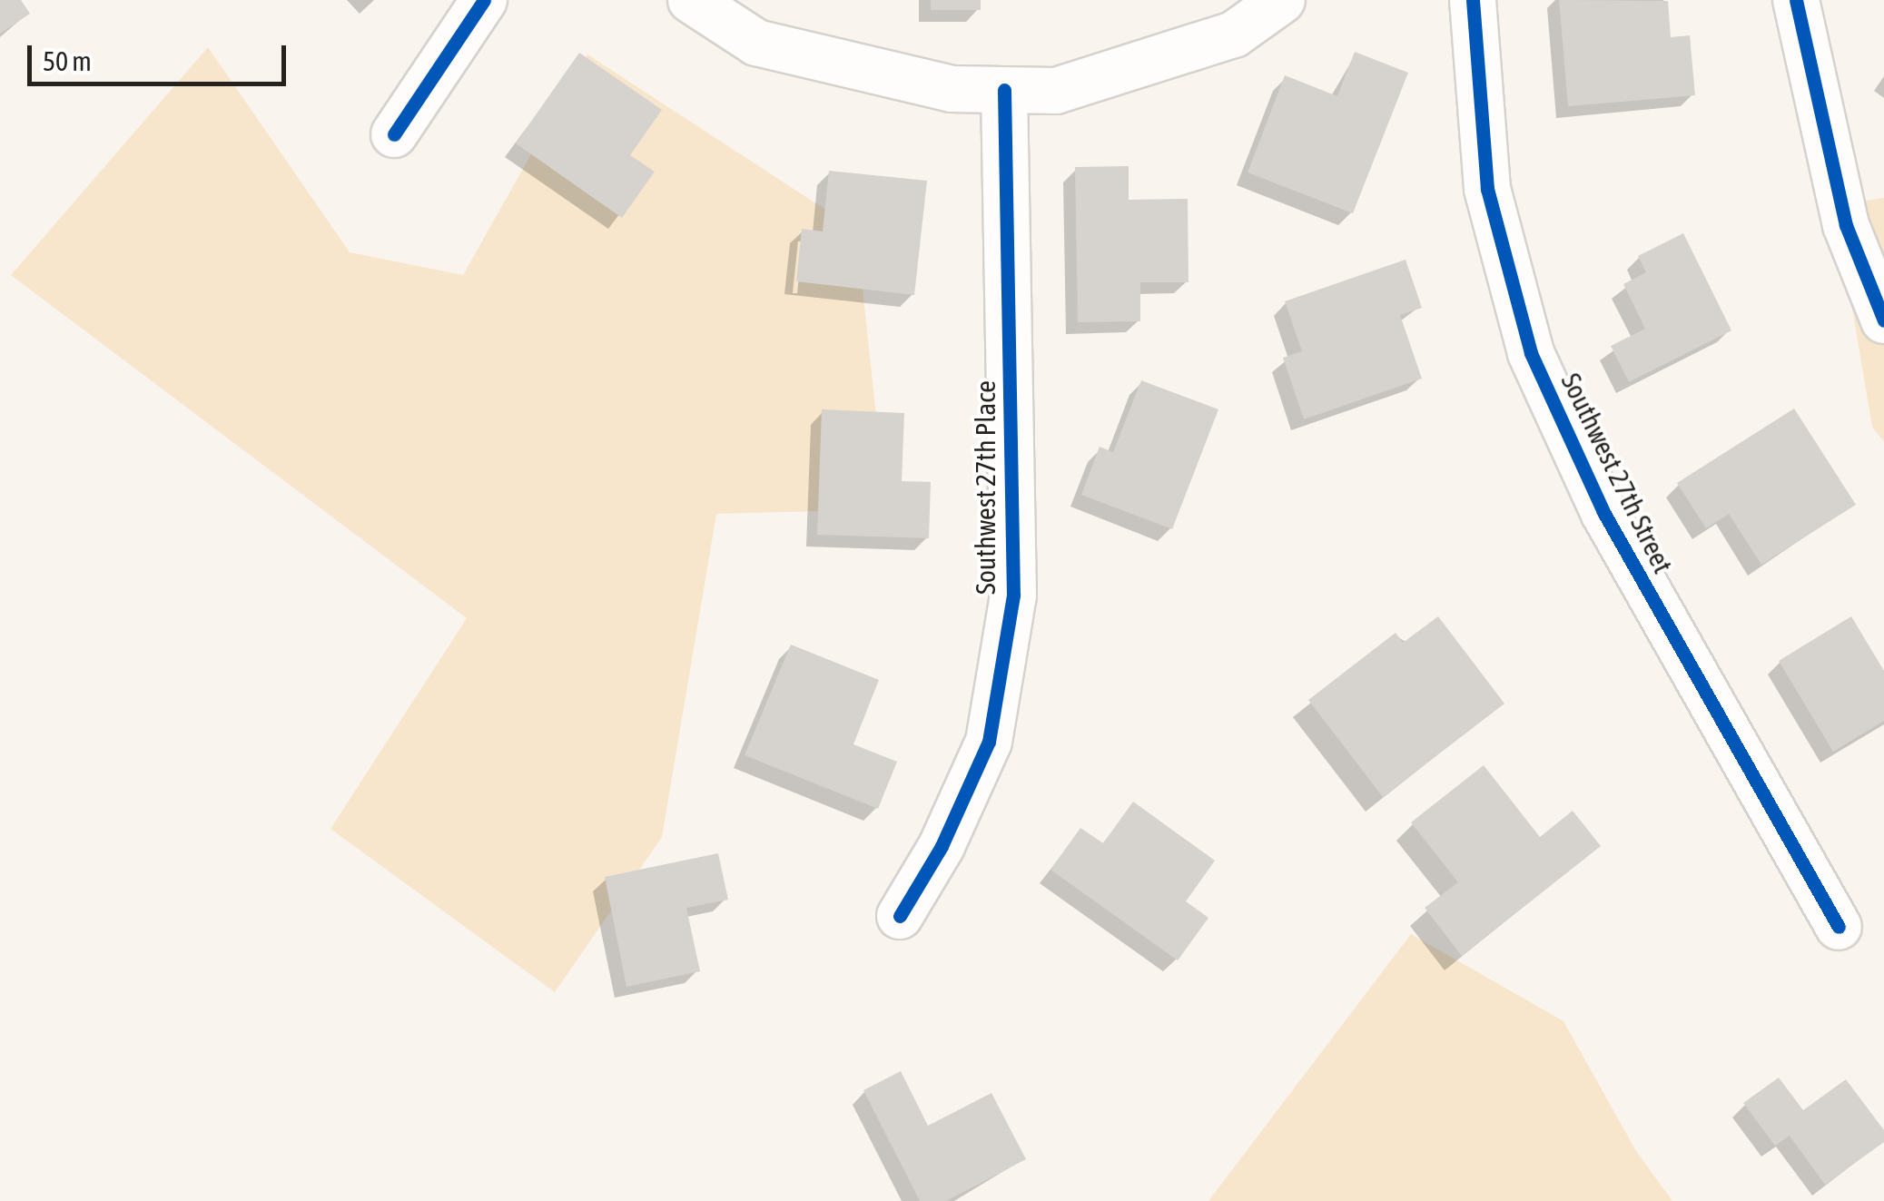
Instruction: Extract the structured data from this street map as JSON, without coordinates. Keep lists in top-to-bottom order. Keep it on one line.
{"streets":{"street":["Southwest 27th Street","Southwest 27th Place"]},"scale_bar":"50 m"}
